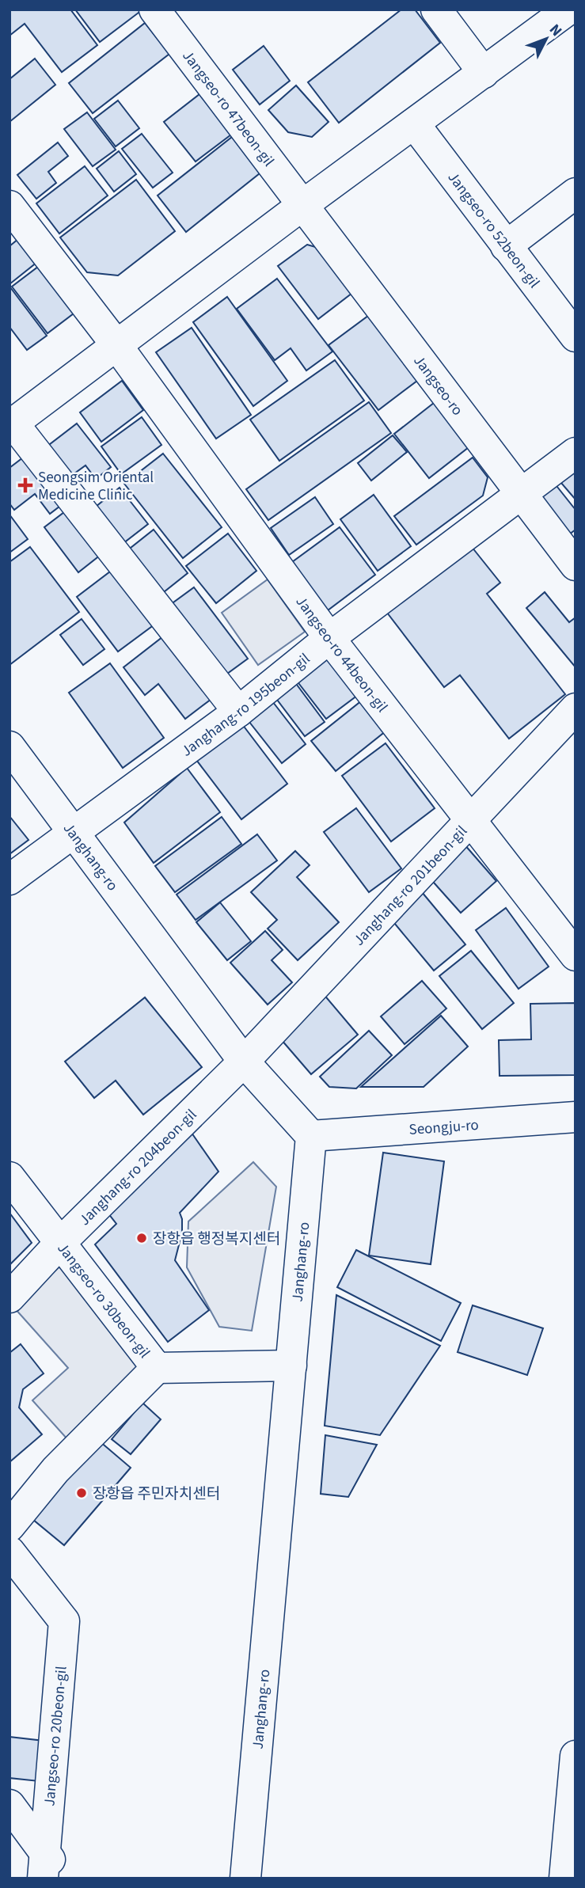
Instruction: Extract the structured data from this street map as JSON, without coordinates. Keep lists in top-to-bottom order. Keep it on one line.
{"streets":{"street":["Jangseo-ro 47beon-gil","Jangseo-ro 52beon-gil","Jangseo-ro","Jangseo-ro 44beon-gil","Janghang-ro 195beon-gil","Janghang-ro","Janghang-ro 201beon-gil","Seongju-ro","Janghang-ro 204beon-gil","Jangseo-ro 30beon-gil","Jangseo-ro 20beon-gil"]},"crossings":[["Jangseo-ro 47beon-gil","Jangseo-ro"],["Jangseo-ro","Janghang-ro 195beon-gil"],["Jangseo-ro 44beon-gil","Janghang-ro 195beon-gil"],["Jangseo-ro 44beon-gil","Janghang-ro 201beon-gil"],["Janghang-ro 195beon-gil","Janghang-ro"],["Janghang-ro","Janghang-ro 201beon-gil"],["Janghang-ro","Seongju-ro"],["Janghang-ro","Janghang-ro 204beon-gil"],["Janghang-ro","Jangseo-ro 30beon-gil"],["Janghang-ro 201beon-gil","Janghang-ro 204beon-gil"],["Janghang-ro 204beon-gil","Jangseo-ro 30beon-gil"]],"places":{"health":["Seongsim Oriental Medicine Clinic"],"other":["장항읍 행정복지센터","장항읍 주민자치센터"]},"north":"top right"}
